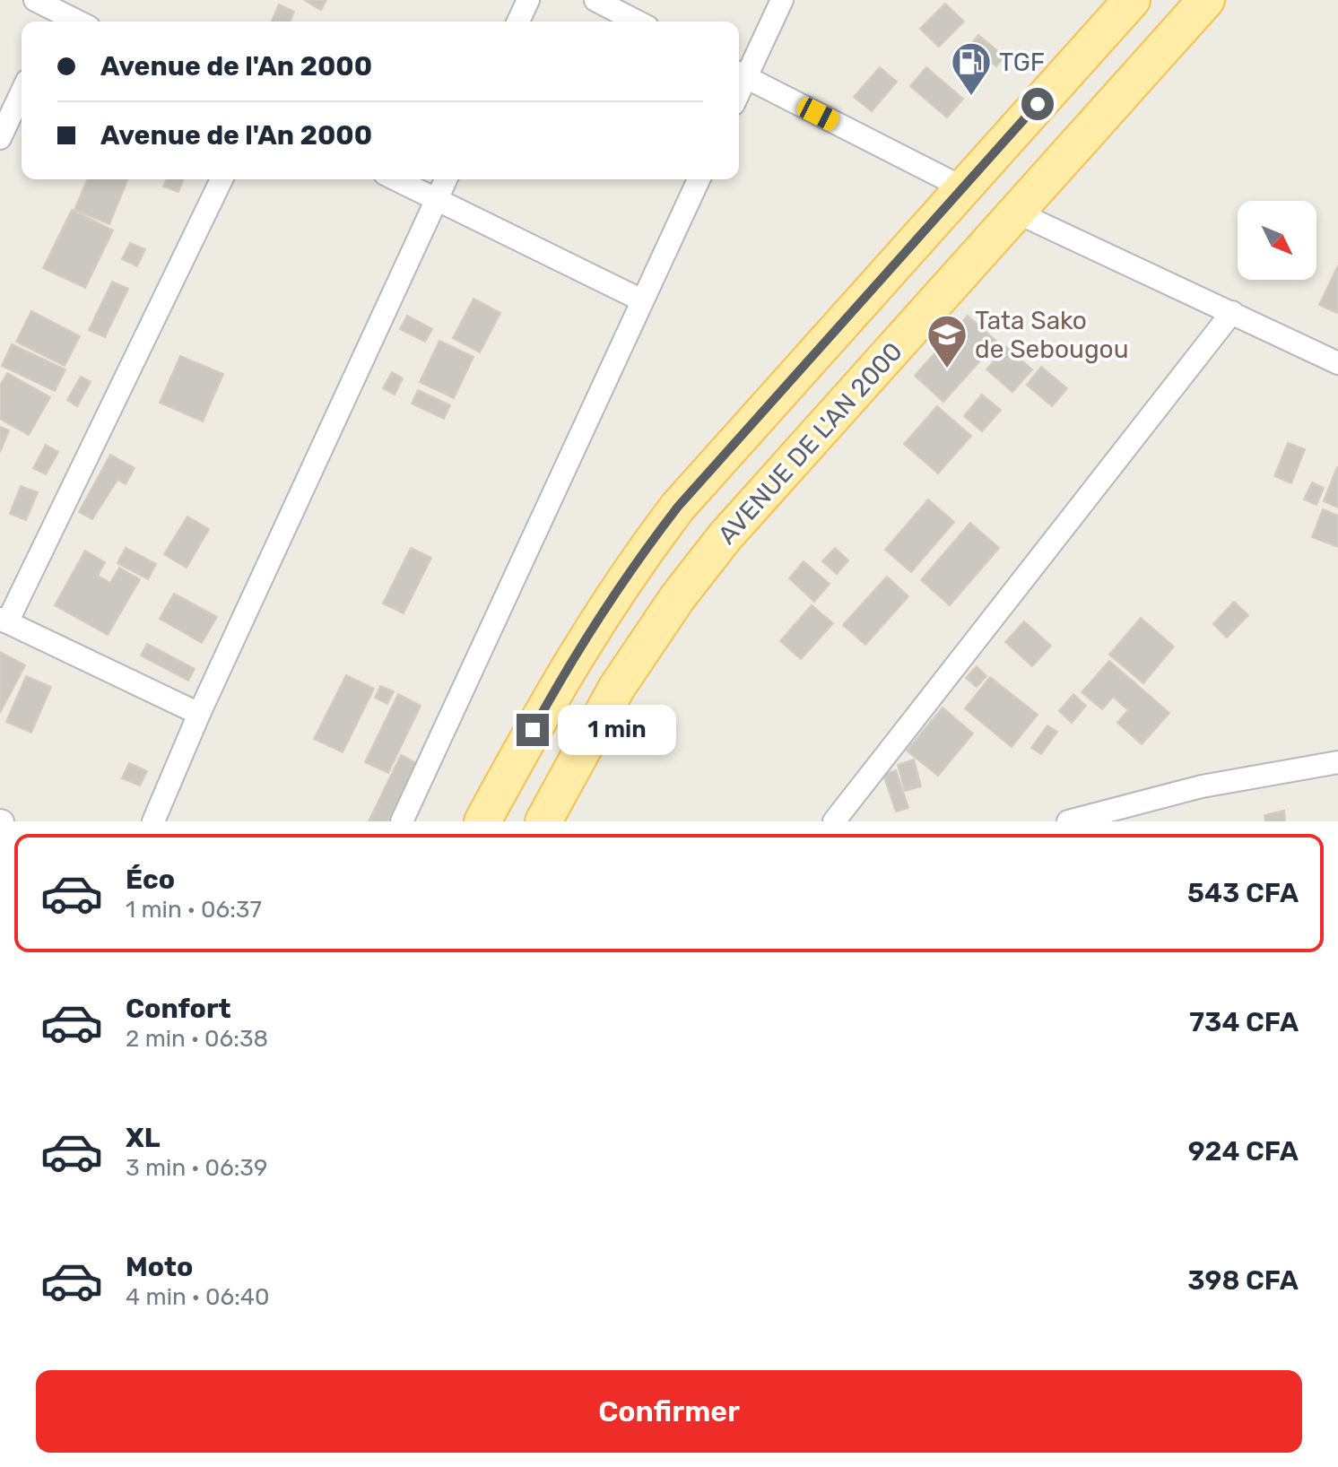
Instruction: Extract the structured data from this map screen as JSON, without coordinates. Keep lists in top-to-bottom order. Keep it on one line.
{"streets":{"main road":["AVENUE DE L'AN 2000"]},"places":{"fuel station":["TGF"],"school or university":["Tata Sako de Sebougou"]},"north":"bottom right","page":{"banner":["Avenue de l'An 2000","Avenue de l'An 2000"],"bubble":"1 min","list":[{"name":"Éco","note":"1 min · 06:37","value":"543 CFA"},{"name":"Confort","note":"2 min · 06:38","value":"734 CFA"},{"name":"XL","note":"3 min · 06:39","value":"924 CFA"},{"name":"Moto","note":"4 min · 06:40","value":"398 CFA"}],"buttons":"Confirmer"}}
